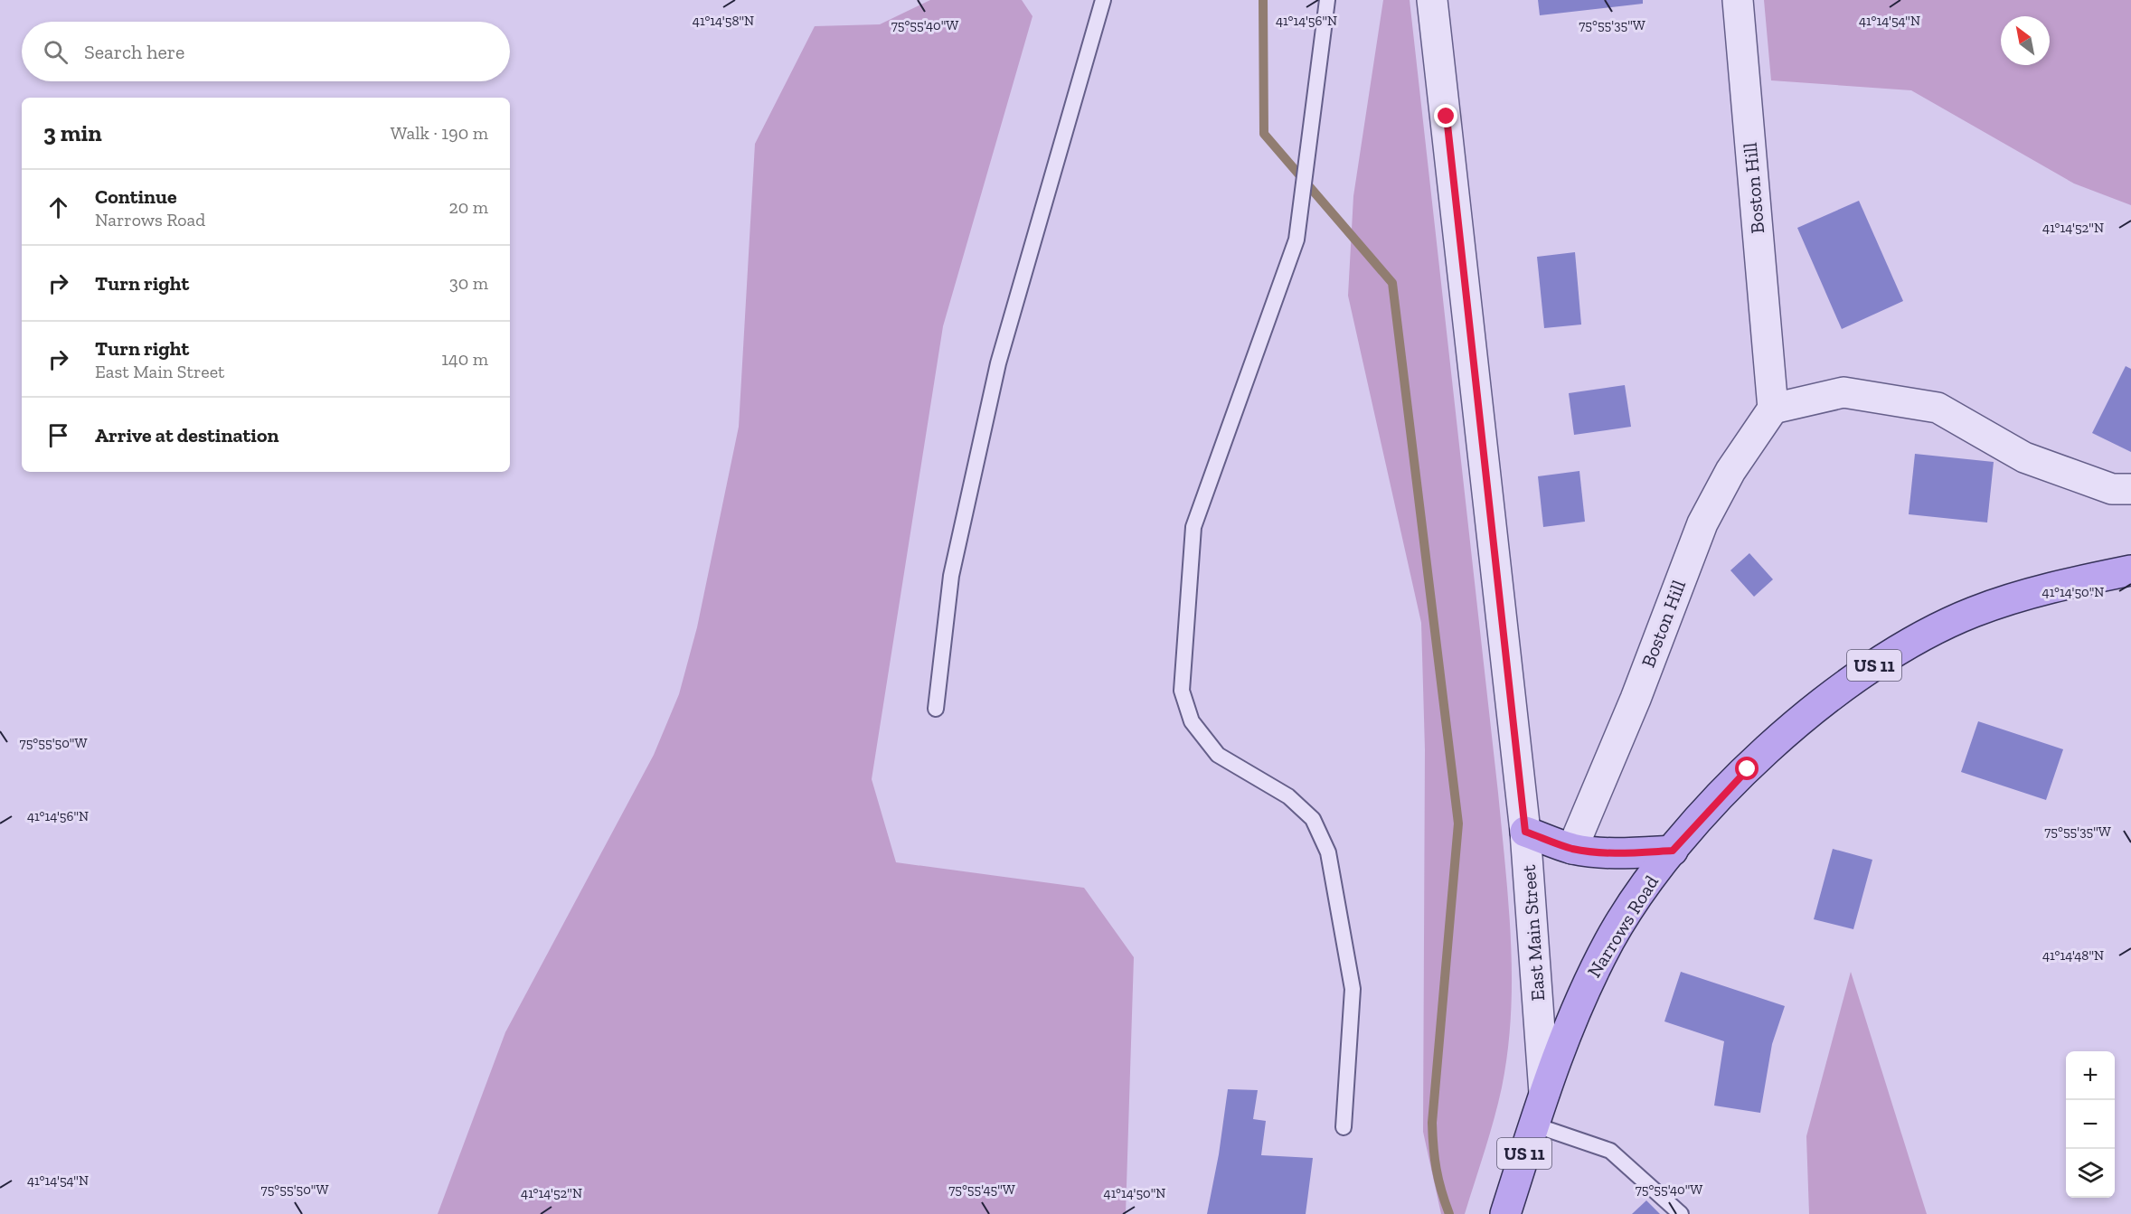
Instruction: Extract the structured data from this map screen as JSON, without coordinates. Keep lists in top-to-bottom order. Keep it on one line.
{"streets":{"main road":["US 11","Narrows Road","East Main Street"],"street":["Boston Hill"]},"crossings":[["Narrows Road","East Main Street"]],"north":"top left","page":{"search":"Search here","heading":["3 min","Walk · 190 m"],"list":[["Continue","Narrows Road","20 m"],["Turn right","30 m"],["Turn right","East Main Street","140 m"],"Arrive at destination"],"map_buttons":["+","−"]},"coordinates":["41°14'58\"N","41°14'56\"N","41°14'54\"N","75°55'35\"W","75°55'40\"W","41°14'52\"N","41°14'50\"N","75°55'50\"W","41°14'48\"N","75°55'45\"W"]}
